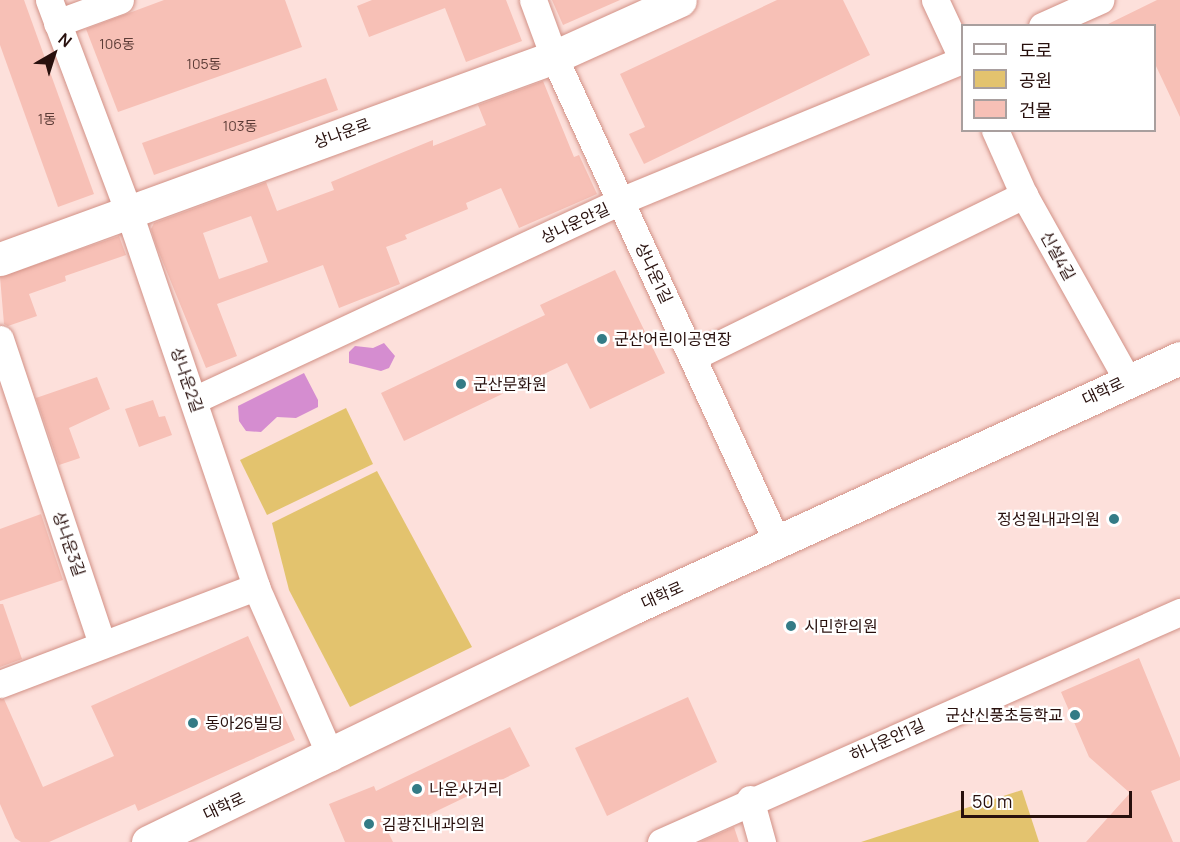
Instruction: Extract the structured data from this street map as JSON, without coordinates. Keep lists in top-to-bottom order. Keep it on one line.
{"streets":{"street":["상나운로","상나운안길","신설4길","상나운1길","상나운2길","대학로","상나운3길","하나운안1길"]},"crossings":[["상나운로","상나운1길"],["상나운로","상나운2길"],["상나운안길","상나운1길"],["상나운안길","상나운2길"],["신설4길","대학로"],["상나운1길","대학로"],["상나운2길","대학로"]],"places":["군산어린이공연장","군산문화원","정성원내과의원","시민한의원","군산신풍초등학교","동아26빌딩","나운사거리","김광진내과의원"],"house_numbers":["106동","105동","1동","103동"],"legend":["도로","공원","건물"],"scale_bar":"50 m","north":"top right"}
